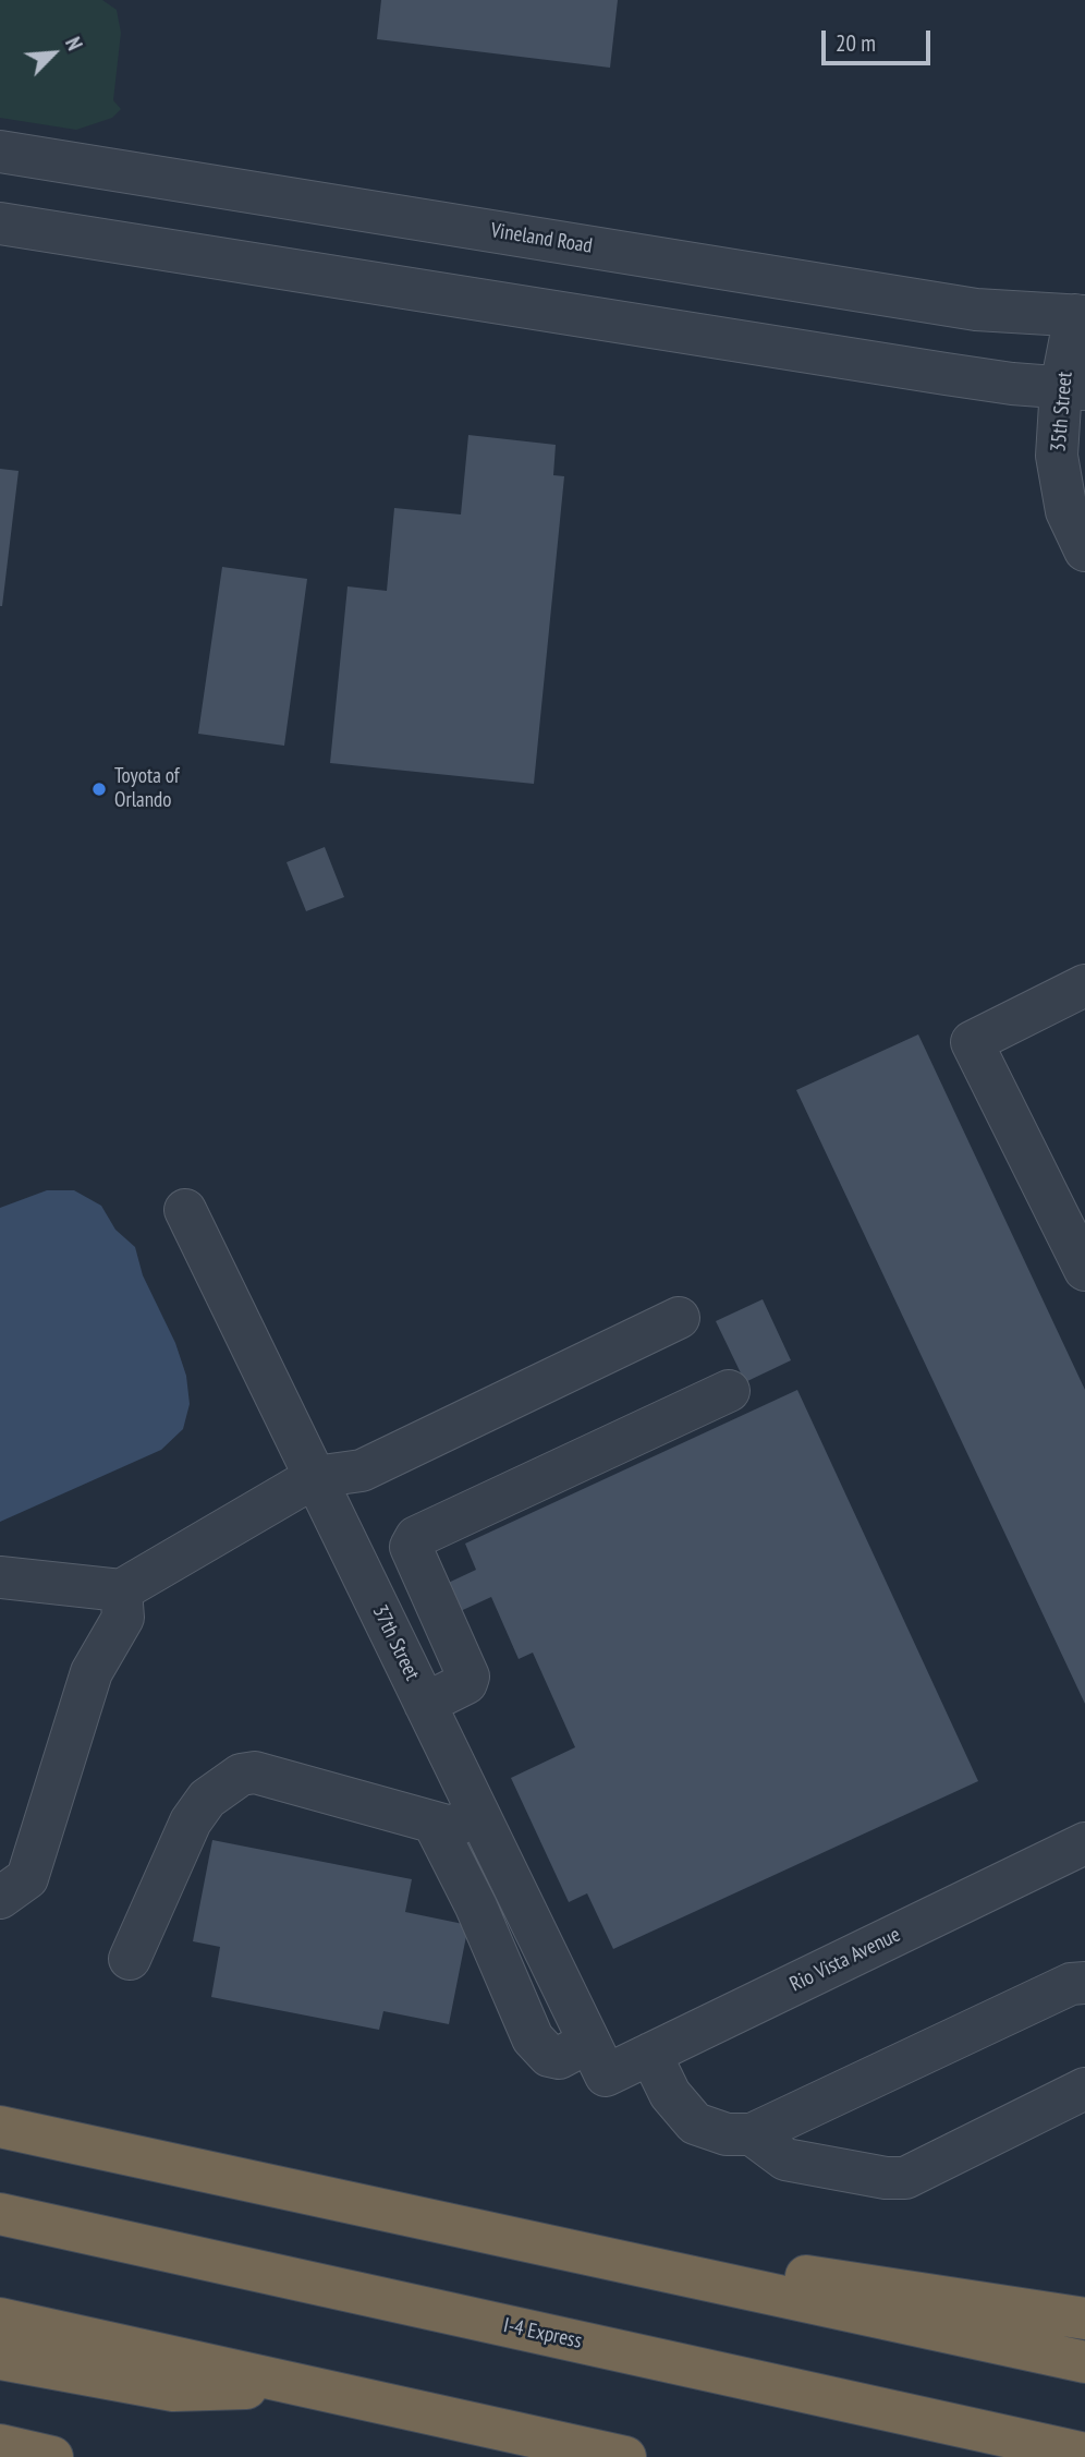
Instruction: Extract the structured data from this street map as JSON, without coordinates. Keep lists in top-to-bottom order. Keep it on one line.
{"streets":{"highway":["I-4 Express"],"street":["Vineland Road","35th Street","37th Street","Rio Vista Avenue"]},"crossings":[["Vineland Road","35th Street"],["37th Street","Rio Vista Avenue"]],"places":["Toyota of Orlando"],"scale_bar":"20 m","north":"top right"}
